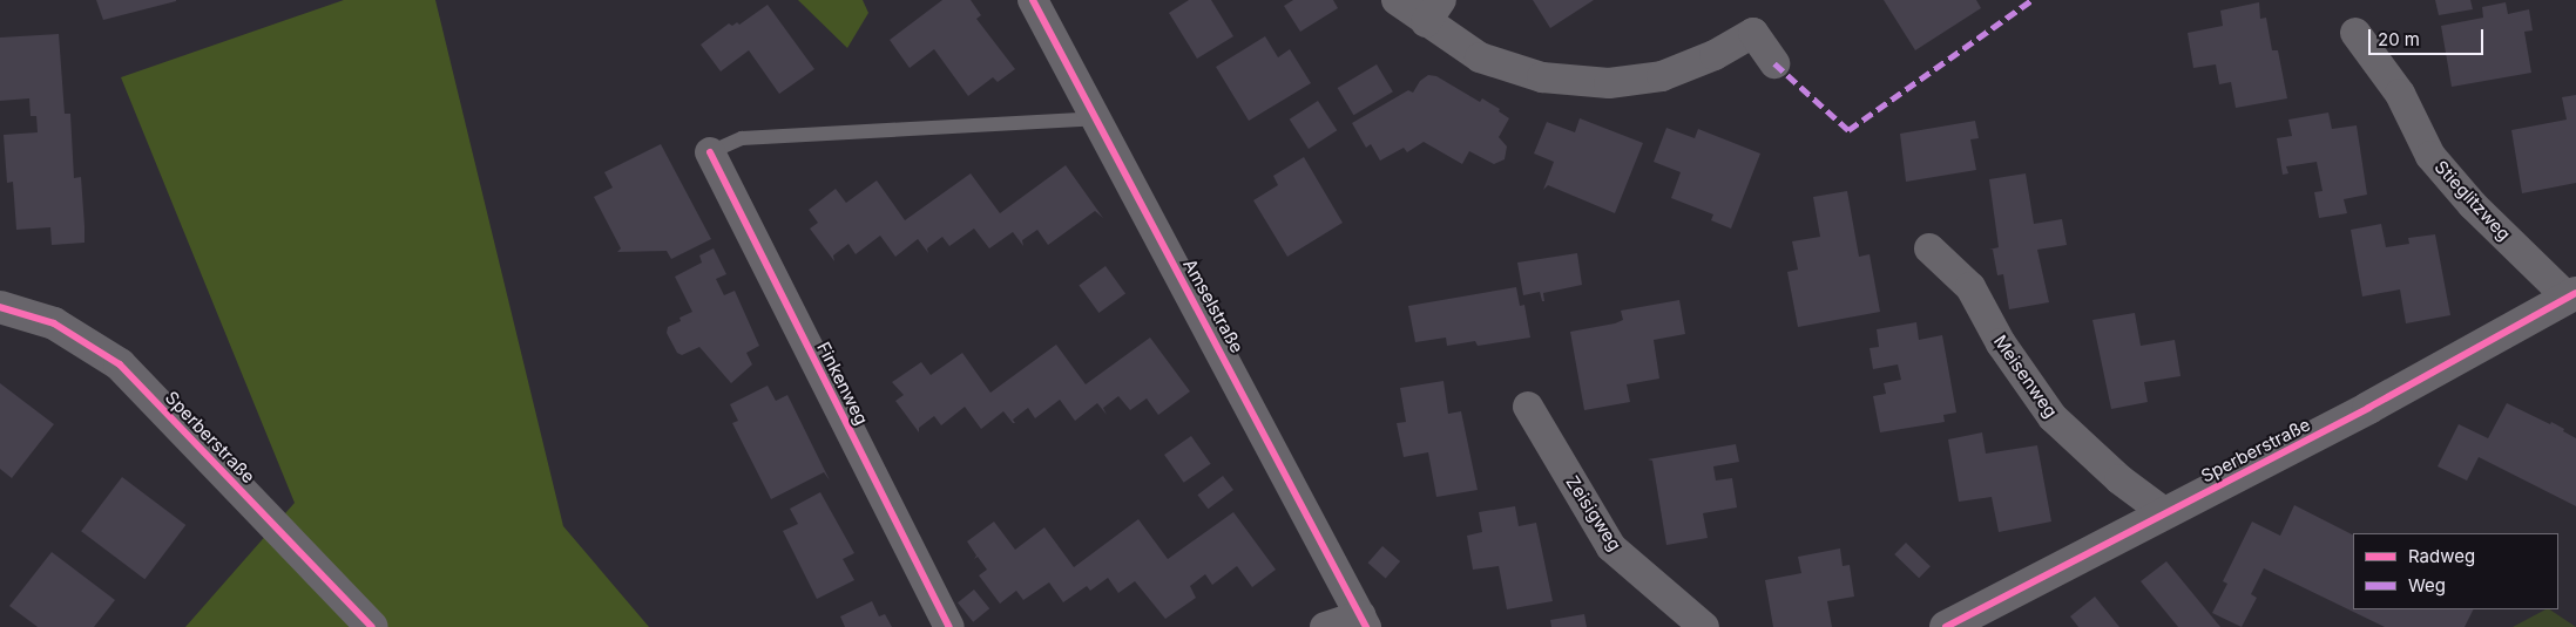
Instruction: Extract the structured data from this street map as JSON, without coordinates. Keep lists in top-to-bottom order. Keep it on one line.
{"streets":{"street":["Stieglitzweg","Amselstraße","Meisenweg","Finkenweg","Sperberstraße","Zeisigweg"]},"crossings":[["Stieglitzweg","Sperberstraße"],["Meisenweg","Sperberstraße"]],"legend":["Radweg","Weg"],"scale_bar":"20 m"}
